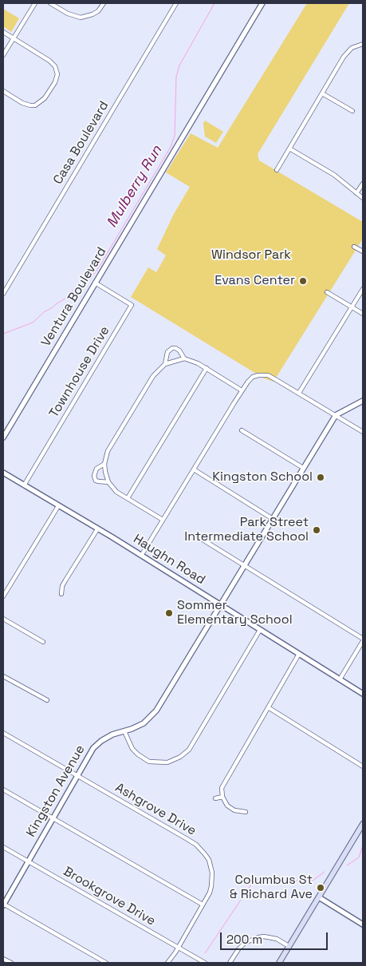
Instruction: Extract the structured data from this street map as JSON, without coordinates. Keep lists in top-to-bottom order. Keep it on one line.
{"streets":{"street":["Casa Boulevard","Ventura Boulevard","Townhouse Drive","Haughn Road","Kingston Avenue","Ashgrove Drive","Brookgrove Drive"]},"crossings":[["Ventura Boulevard","Townhouse Drive"],["Townhouse Drive","Haughn Road"],["Haughn Road","Kingston Avenue"],["Kingston Avenue","Ashgrove Drive"],["Kingston Avenue","Brookgrove Drive"],["Ashgrove Drive","Brookgrove Drive"]],"water":["Mulberry Run"],"parks":["Windsor Park"],"places":["Evans Center","Kingston School","Park Street Intermediate School","Sommer Elementary School","Columbus St & Richard Ave"],"scale_bar":"200 m"}
